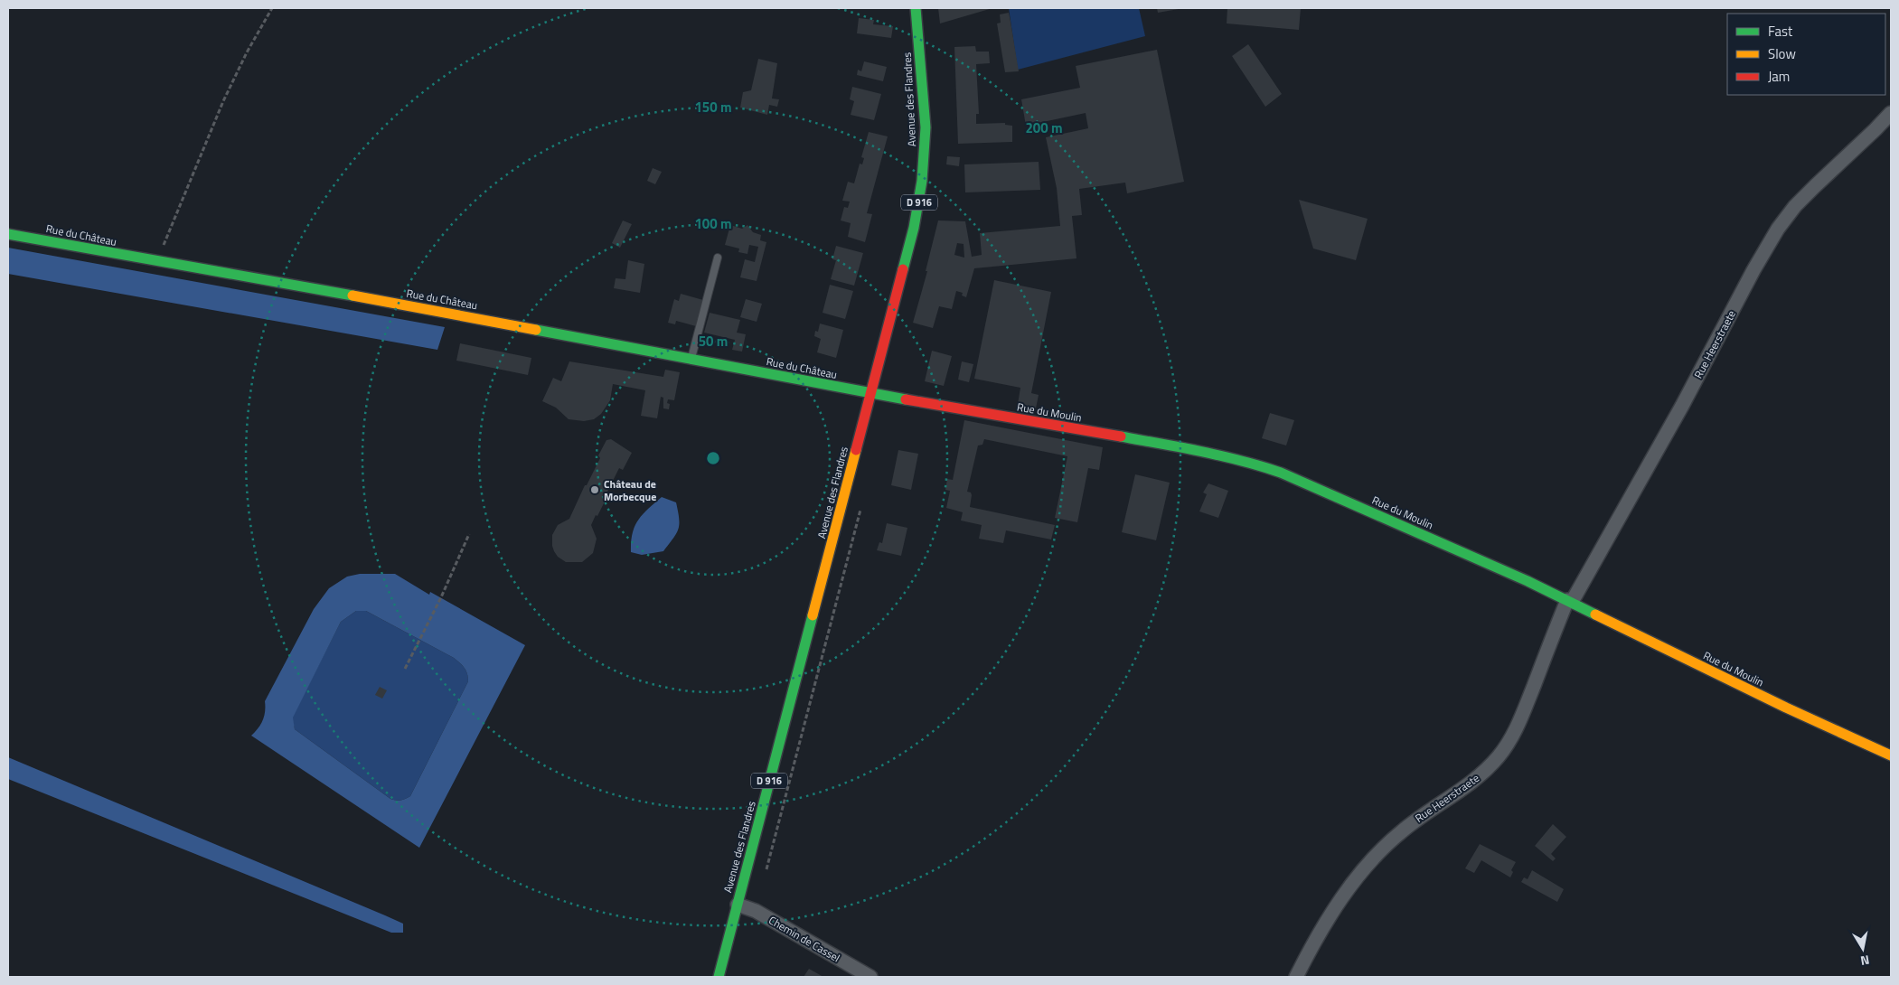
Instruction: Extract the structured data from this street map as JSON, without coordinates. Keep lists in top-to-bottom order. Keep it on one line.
{"streets":{"street":["Avenue des Flandres","D 916","Rue du Château","Rue Heerstraete","Rue du Moulin","Chemin de Cassel"]},"crossings":[["Avenue des Flandres","Rue du Château"],["Avenue des Flandres","Rue du Moulin"],["Avenue des Flandres","Chemin de Cassel"],["Rue du Château","Rue du Moulin"],["Rue Heerstraete","Rue du Moulin"]],"places":["Château de Morbecque"],"legend":["Fast","Slow","Jam"],"north":"bottom","rings":["150 m","200 m","100 m","50 m"]}
